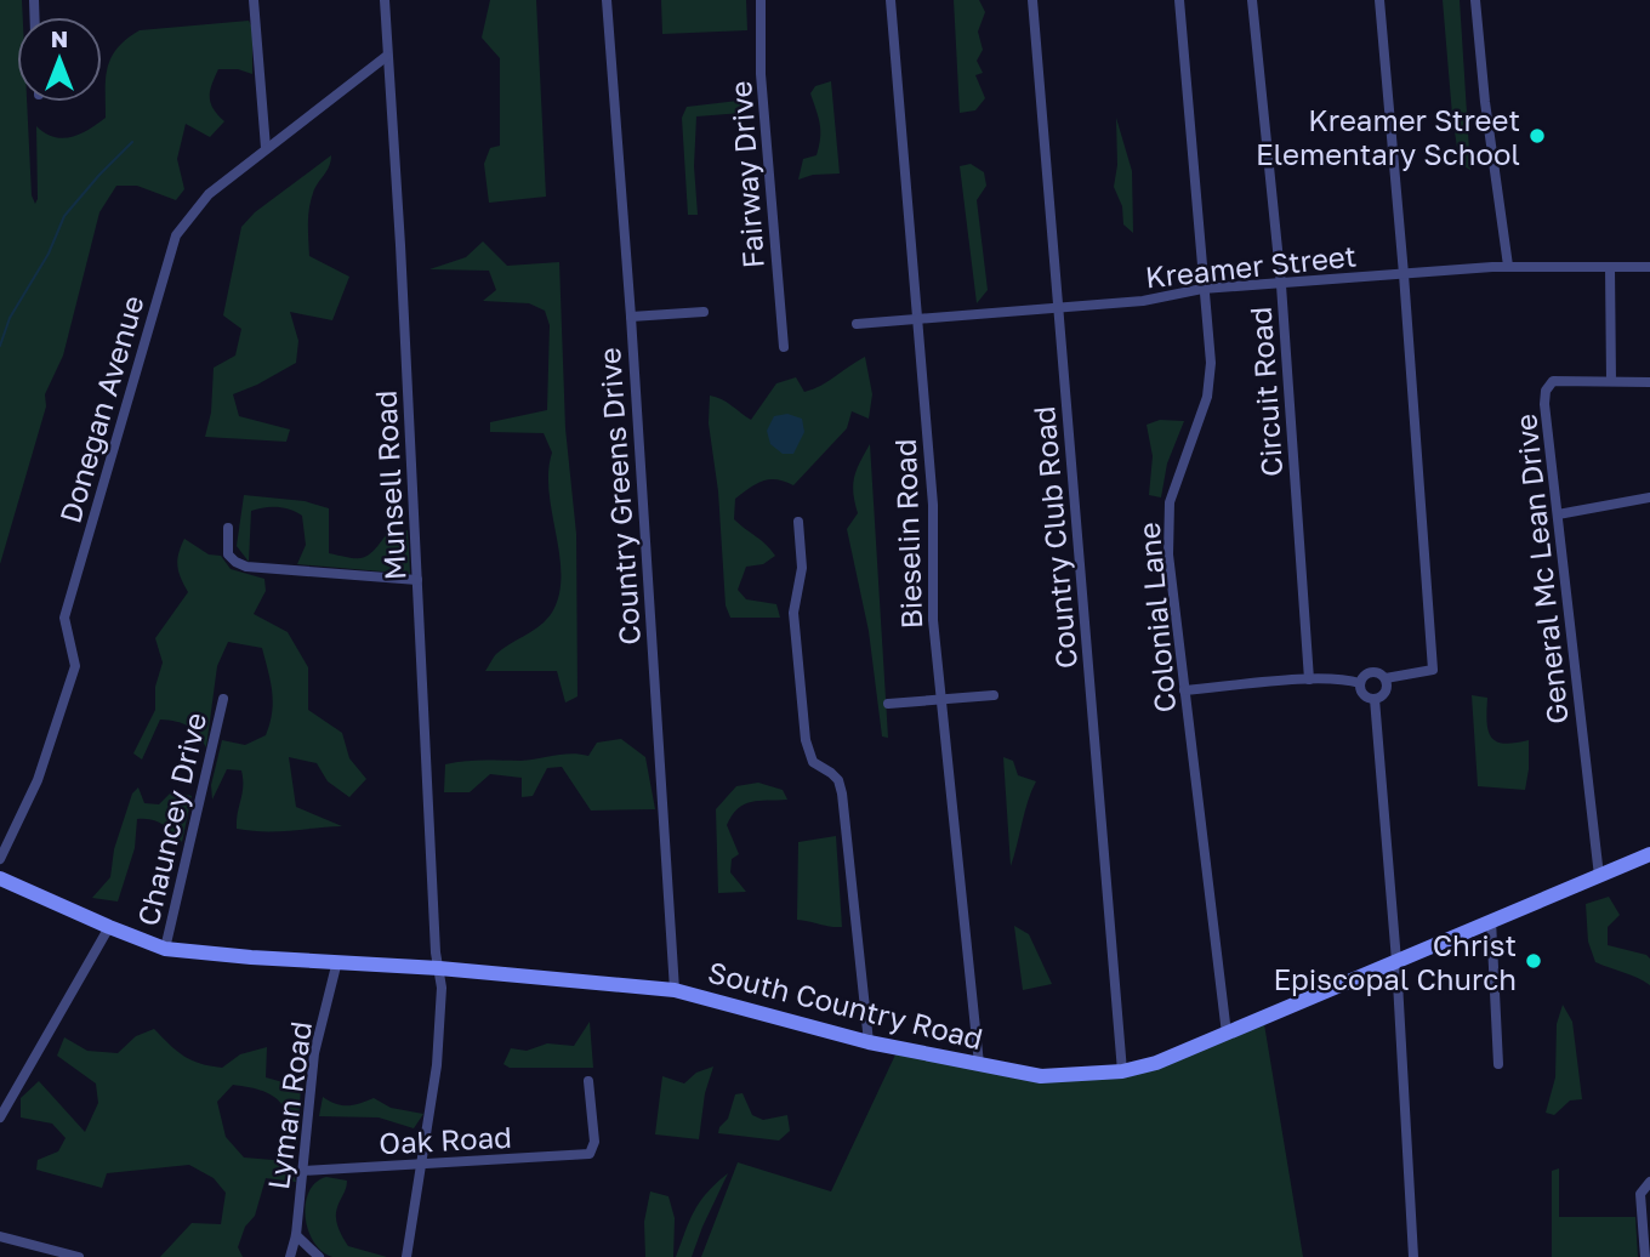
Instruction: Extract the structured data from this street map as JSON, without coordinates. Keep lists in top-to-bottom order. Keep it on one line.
{"streets":{"main road":["South Country Road"],"street":["Fairway Drive","Kreamer Street","Circuit Road","Donegan Avenue","Munsell Road","Country Greens Drive","Bieselin Road","Country Club Road","General Mc Lean Drive","Colonial Lane","Chauncey Drive","Lyman Road","Oak Road"]},"crossings":[["Kreamer Street","Circuit Road"],["Kreamer Street","Bieselin Road"],["Kreamer Street","Country Club Road"],["Kreamer Street","Colonial Lane"],["Donegan Avenue","Munsell Road"],["Munsell Road","South Country Road"],["Munsell Road","Oak Road"],["Country Greens Drive","South Country Road"],["Bieselin Road","South Country Road"],["Country Club Road","South Country Road"],["General Mc Lean Drive","South Country Road"],["Colonial Lane","South Country Road"],["Chauncey Drive","South Country Road"],["South Country Road","Lyman Road"],["Lyman Road","Oak Road"]],"places":["Kreamer Street Elementary School","Christ Episcopal Church"],"north":"top"}
